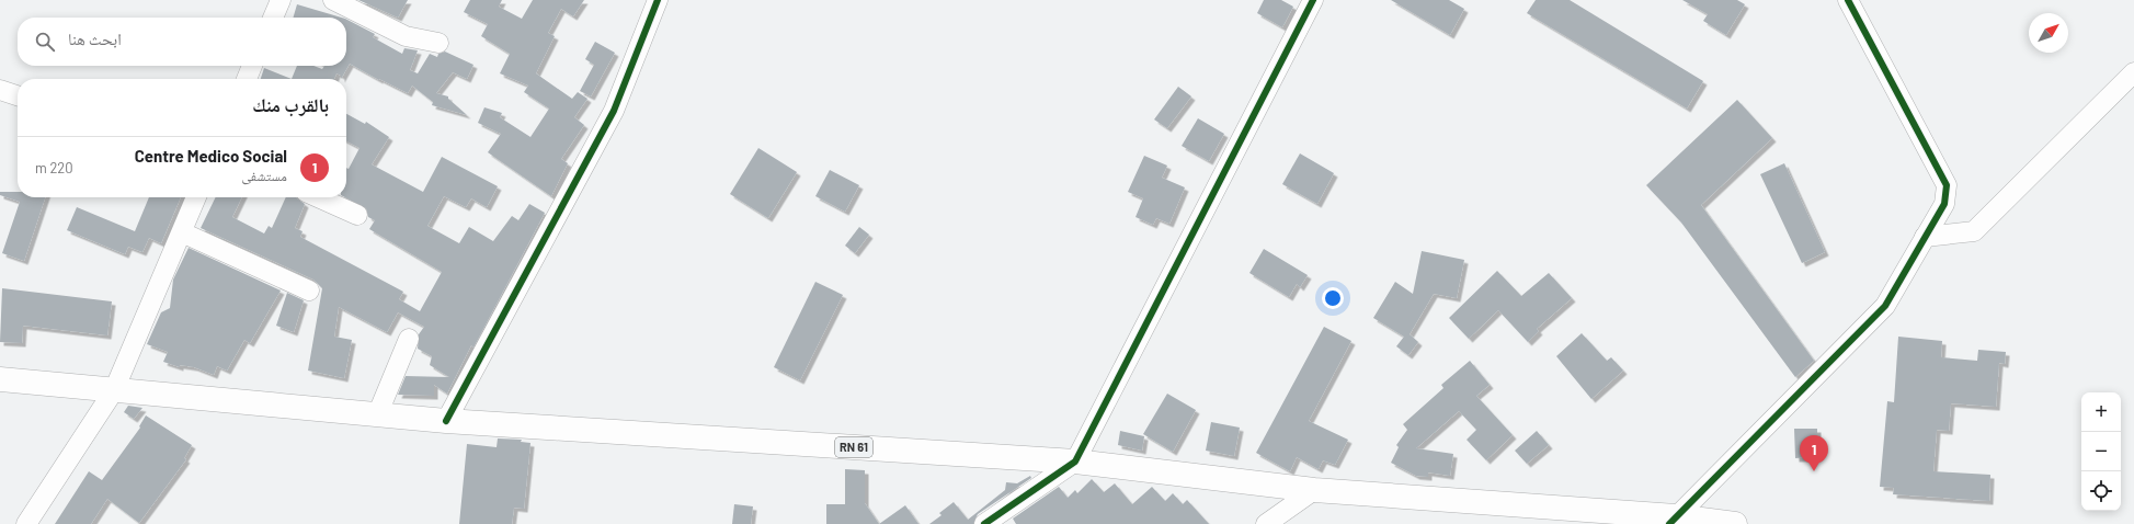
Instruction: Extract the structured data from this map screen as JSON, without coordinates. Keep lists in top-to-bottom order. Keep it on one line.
{"streets":{"main road":["RN 61"]},"north":"top right","page":{"search":"ابحث هنا","heading":"بالقرب منك","list":[{"mark":"1","name":"Centre Medico Social","note":"مستشفى","value":"220 m"}],"map_buttons":["+","−"],"pins":"1"}}
